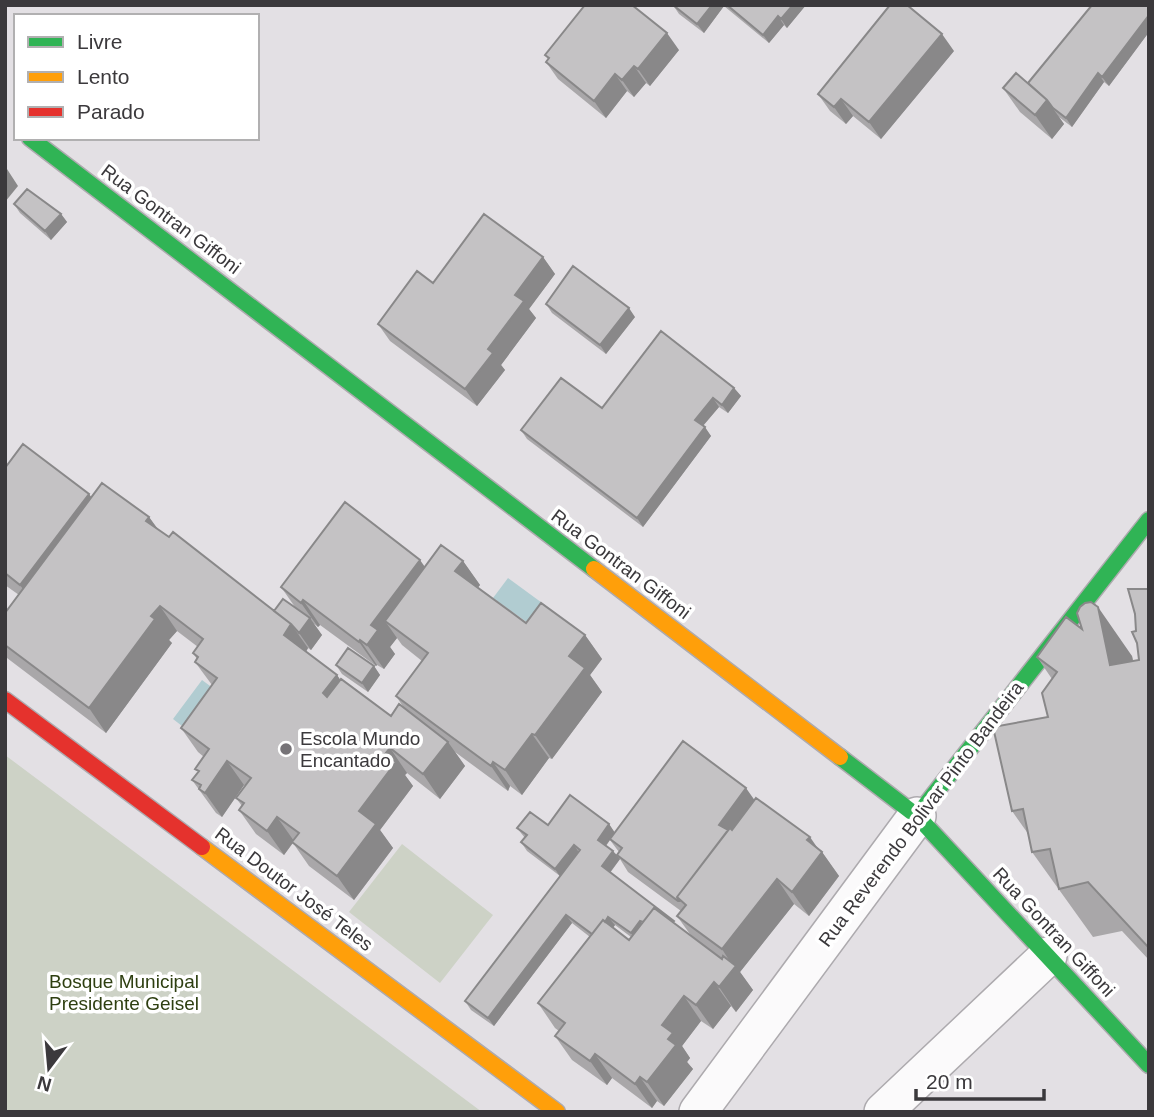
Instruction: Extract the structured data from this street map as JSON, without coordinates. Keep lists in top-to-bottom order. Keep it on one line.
{"streets":{"street":["Rua Gontran Giffoni","Rua Reverendo Bolivar Pinto Bandeira","Rua Doutor José Teles"]},"crossings":[["Rua Gontran Giffoni","Rua Reverendo Bolivar Pinto Bandeira"]],"parks":["Bosque Municipal Presidente Geisel"],"places":["Escola Mundo Encantado"],"legend":["Livre","Lento","Parado"],"scale_bar":"20 m","north":"bottom"}
